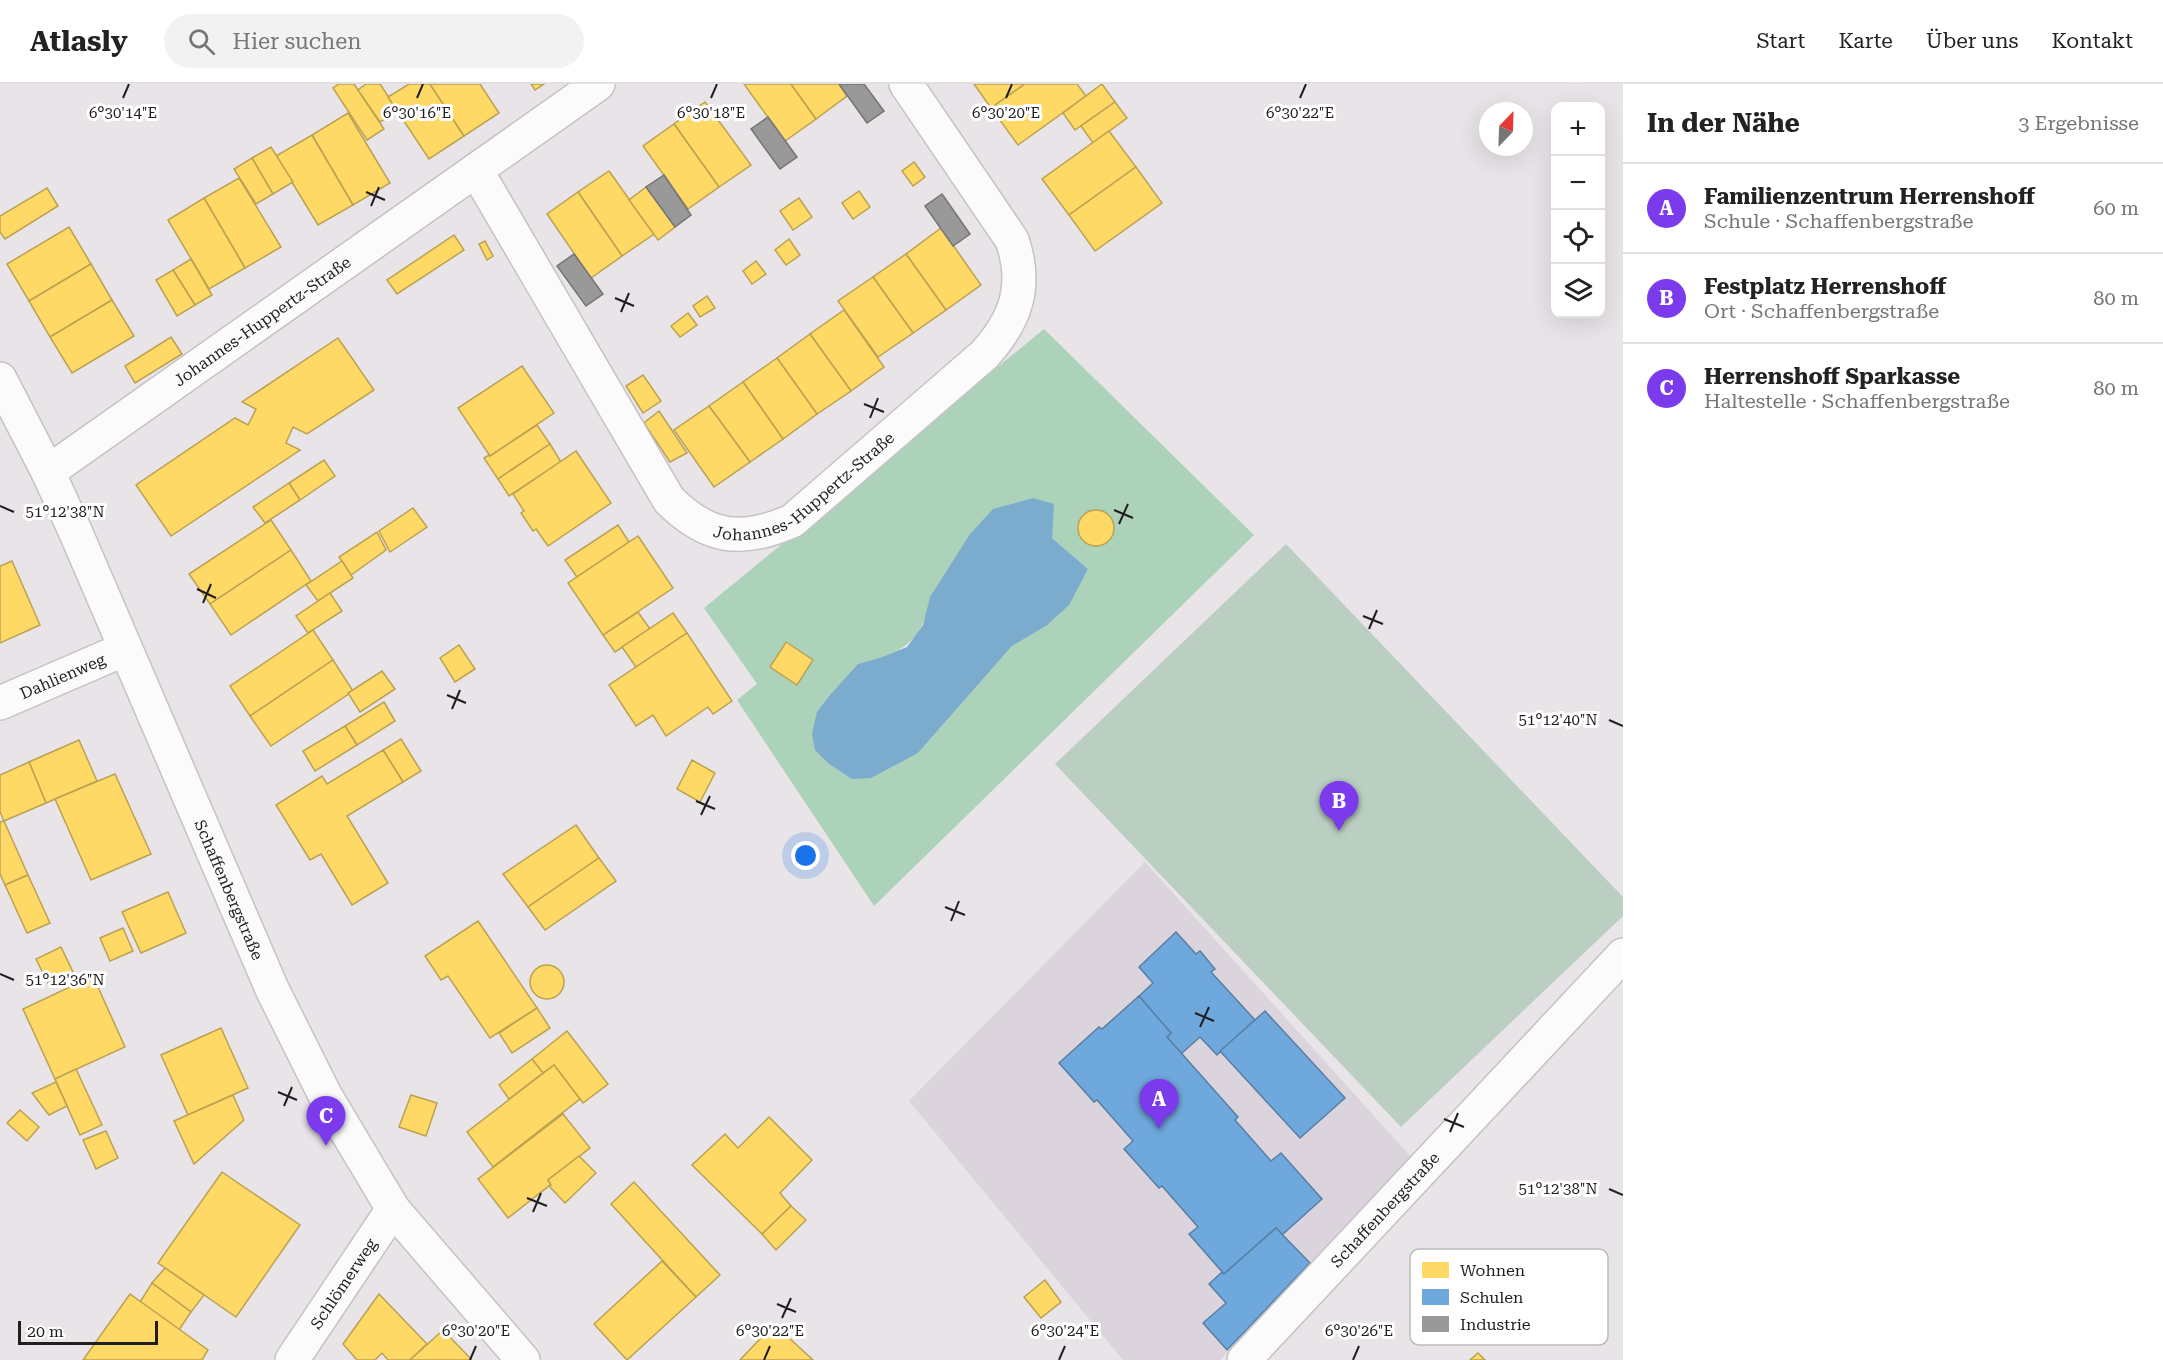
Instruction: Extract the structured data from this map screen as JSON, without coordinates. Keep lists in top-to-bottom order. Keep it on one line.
{"streets":{"street":["Johannes-Huppertz-Straße","Dahlienweg","Schaffenbergstraße","Schlömerweg"]},"crossings":[["Johannes-Huppertz-Straße","Schaffenbergstraße"],["Dahlienweg","Schaffenbergstraße"],["Schaffenbergstraße","Schlömerweg"]],"legend":["Wohnen","Schulen","Industrie"],"scale_bar":"20 m","north":"top right","page":{"header":"Atlasly","search":"Hier suchen","nav":["Start","Karte","Über uns","Kontakt"],"heading":["In der Nähe","3 Ergebnisse"],"map_buttons":["+","−"],"list":[{"mark":"A","name":"Familienzentrum Herrenshoff","note":"Schule · Schaffenbergstraße","value":"60 m"},{"mark":"B","name":"Festplatz Herrenshoff","note":"Ort · Schaffenbergstraße","value":"80 m"},{"mark":"C","name":"Herrenshoff Sparkasse","note":"Haltestelle · Schaffenbergstraße","value":"80 m"}],"pins":["B","A","C"],"scale":"20 m"},"coordinates":["6°30'14\"E","6°30'16\"E","6°30'18\"E","6°30'20\"E","6°30'22\"E","51°12'38\"N","51°12'40\"N","51°12'36\"N","6°30'24\"E","6°30'26\"E"]}
